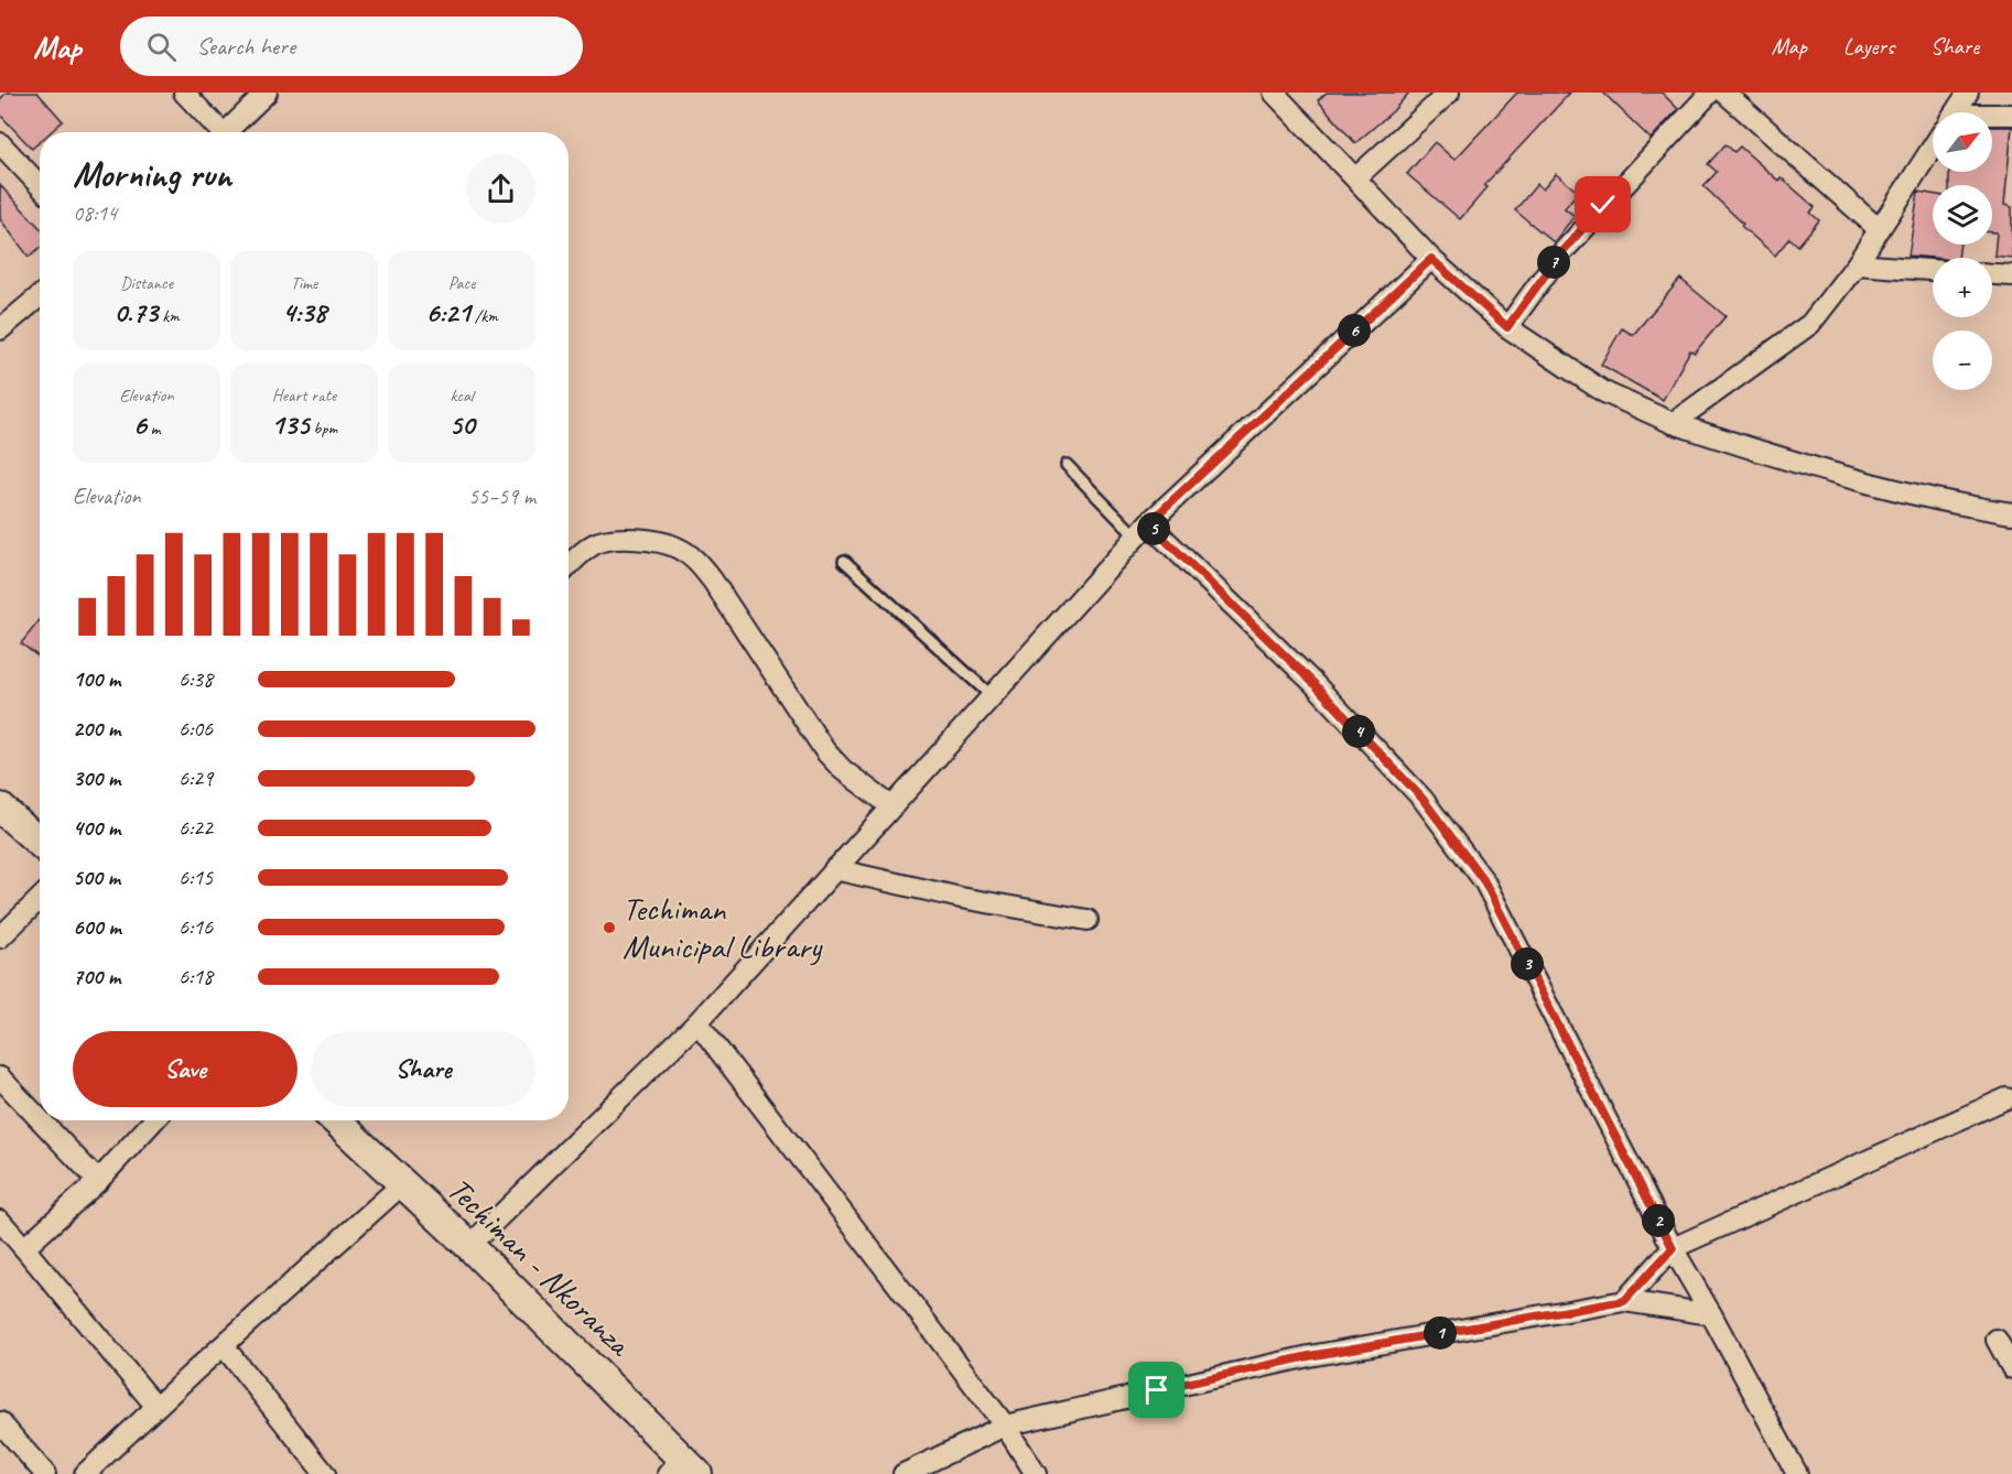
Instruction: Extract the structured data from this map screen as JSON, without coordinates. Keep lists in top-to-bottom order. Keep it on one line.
{"streets":{"main road":["Techiman - Nkoranza"]},"places":["Techiman Municipal Library"],"north":"top right","page":{"header":"Map","search":"Search here","nav":["Map","Layers","Share"],"map_buttons":["+","−"],"heading":["Morning run","08:14"],"stats":[["Distance","0.73 km"],["Time","4:38"],["Pace","6:21 /km"],["Elevation","6 m"],["Heart rate","135 bpm"],["kcal","50"]],"pins":["7","6","5","4","3","2","1"],"chart":["Elevation","55–59 m"],"list":[{"name":"100 m","note":"6:38"},{"name":"200 m","note":"6:06"},{"name":"300 m","note":"6:29"},{"name":"400 m","note":"6:22"},{"name":"500 m","note":"6:15"},{"name":"600 m","note":"6:16"},{"name":"700 m","note":"6:18"}],"buttons":["Save","Share"]}}
